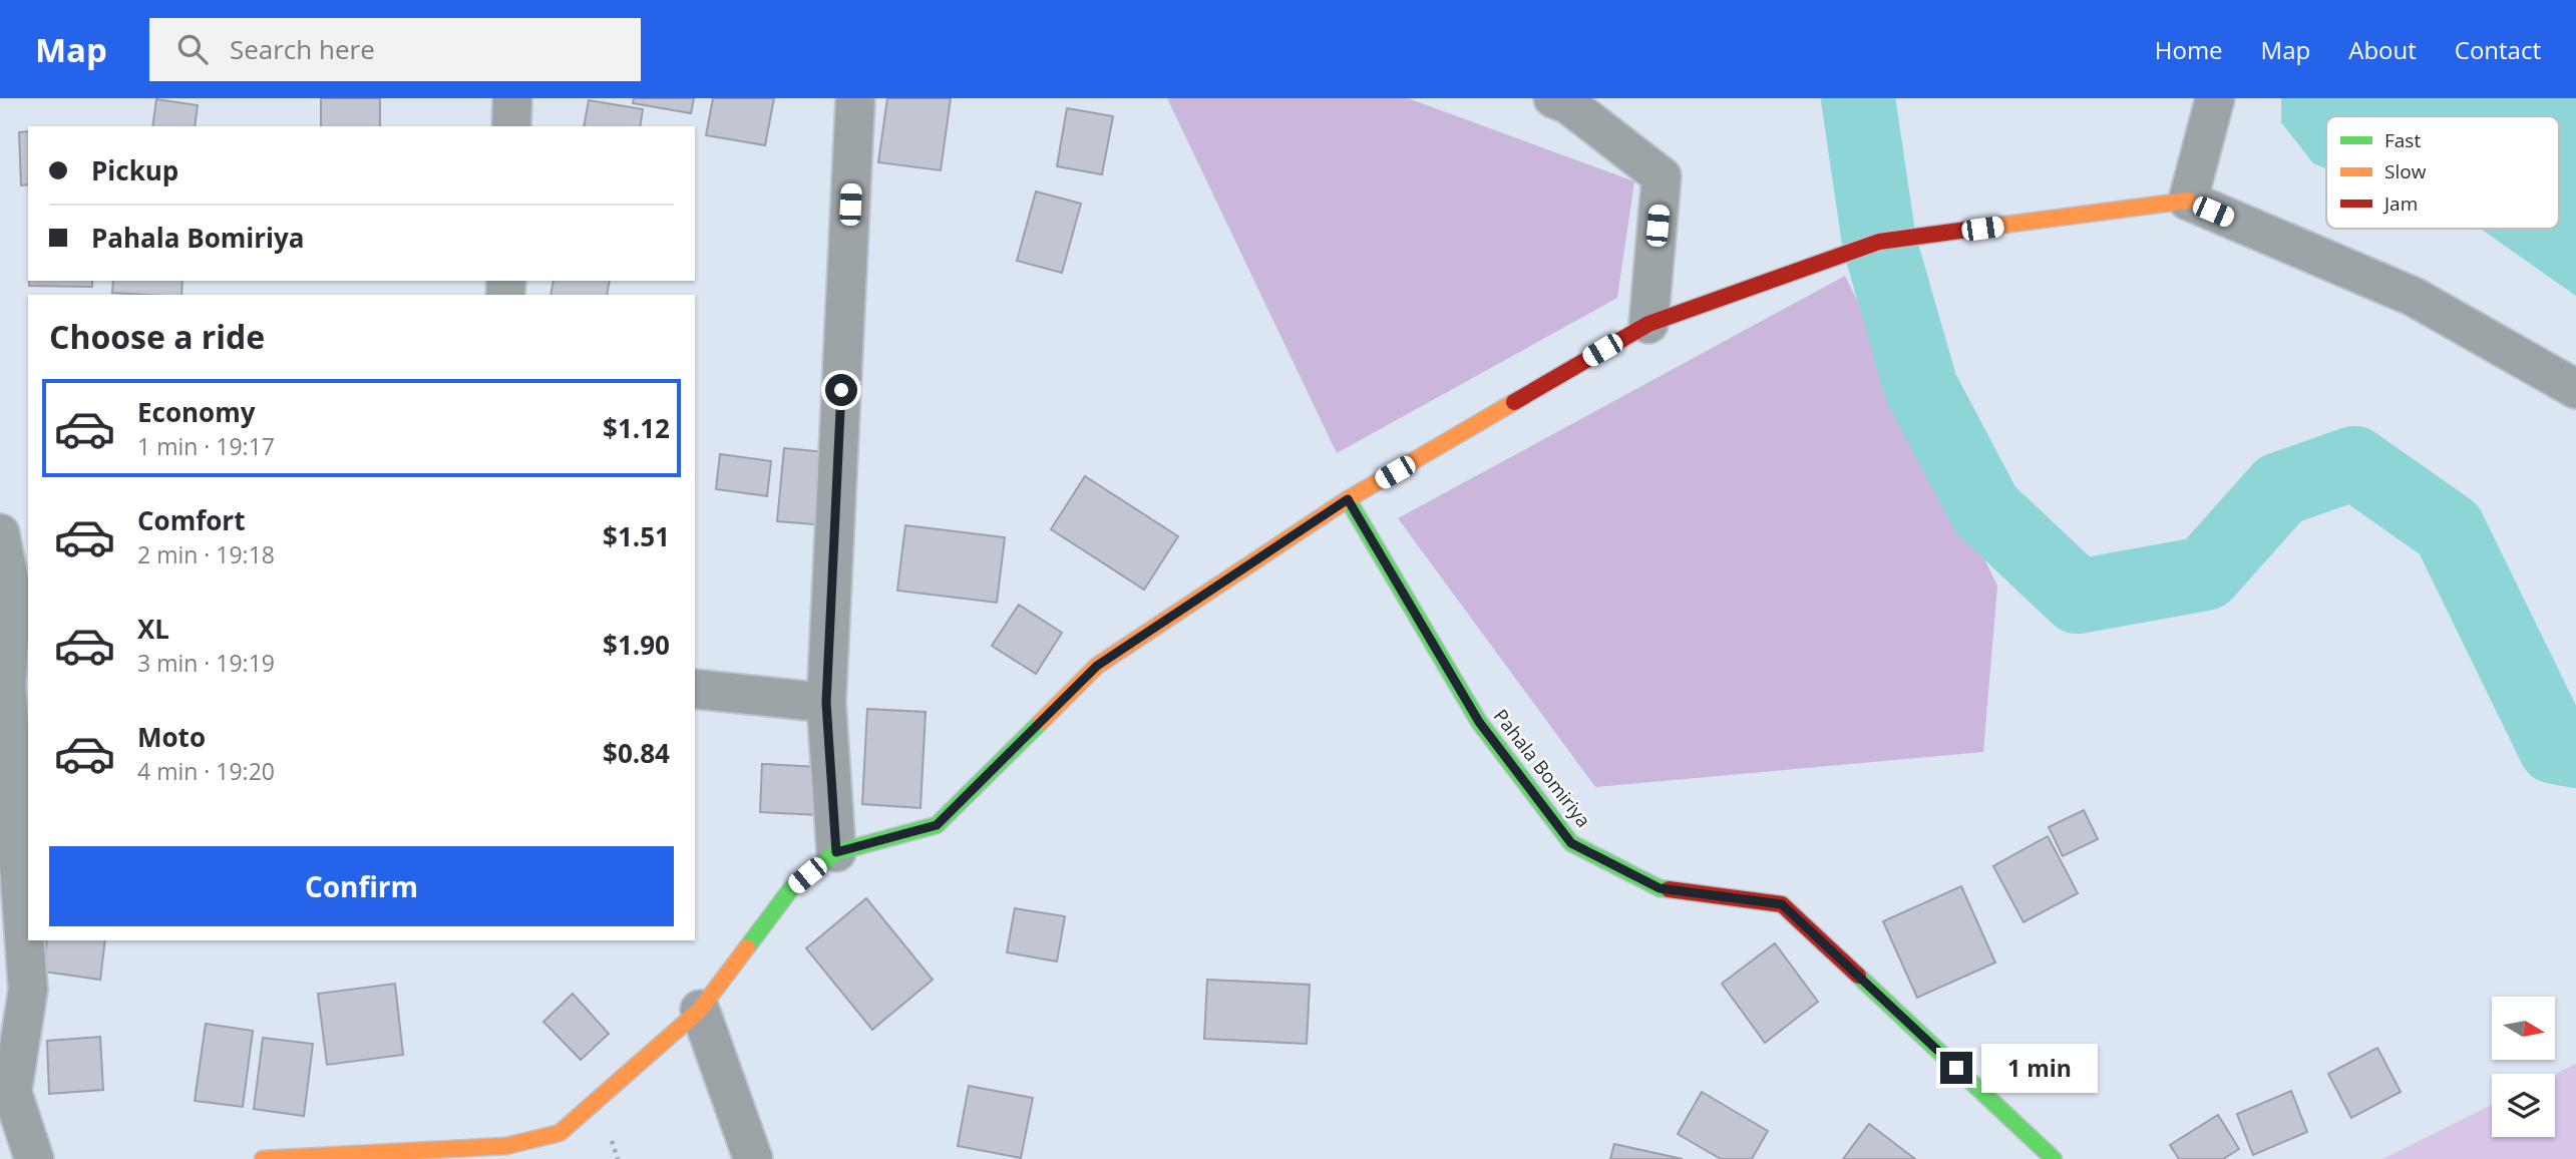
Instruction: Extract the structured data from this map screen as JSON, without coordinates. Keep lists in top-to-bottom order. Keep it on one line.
{"streets":{"street":["Pahala Bomiriya"]},"legend":["Fast","Slow","Jam"],"north":"right","page":{"header":"Map","search":"Search here","nav":["Home","Map","About","Contact"],"banner":["Pickup","Pahala Bomiriya"],"heading":"Choose a ride","list":[{"name":"Economy","note":"1 min · 19:17","value":"$1.12"},{"name":"Comfort","note":"2 min · 19:18","value":"$1.51"},{"name":"XL","note":"3 min · 19:19","value":"$1.90"},{"name":"Moto","note":"4 min · 19:20","value":"$0.84"}],"buttons":"Confirm","bubble":"1 min"}}
